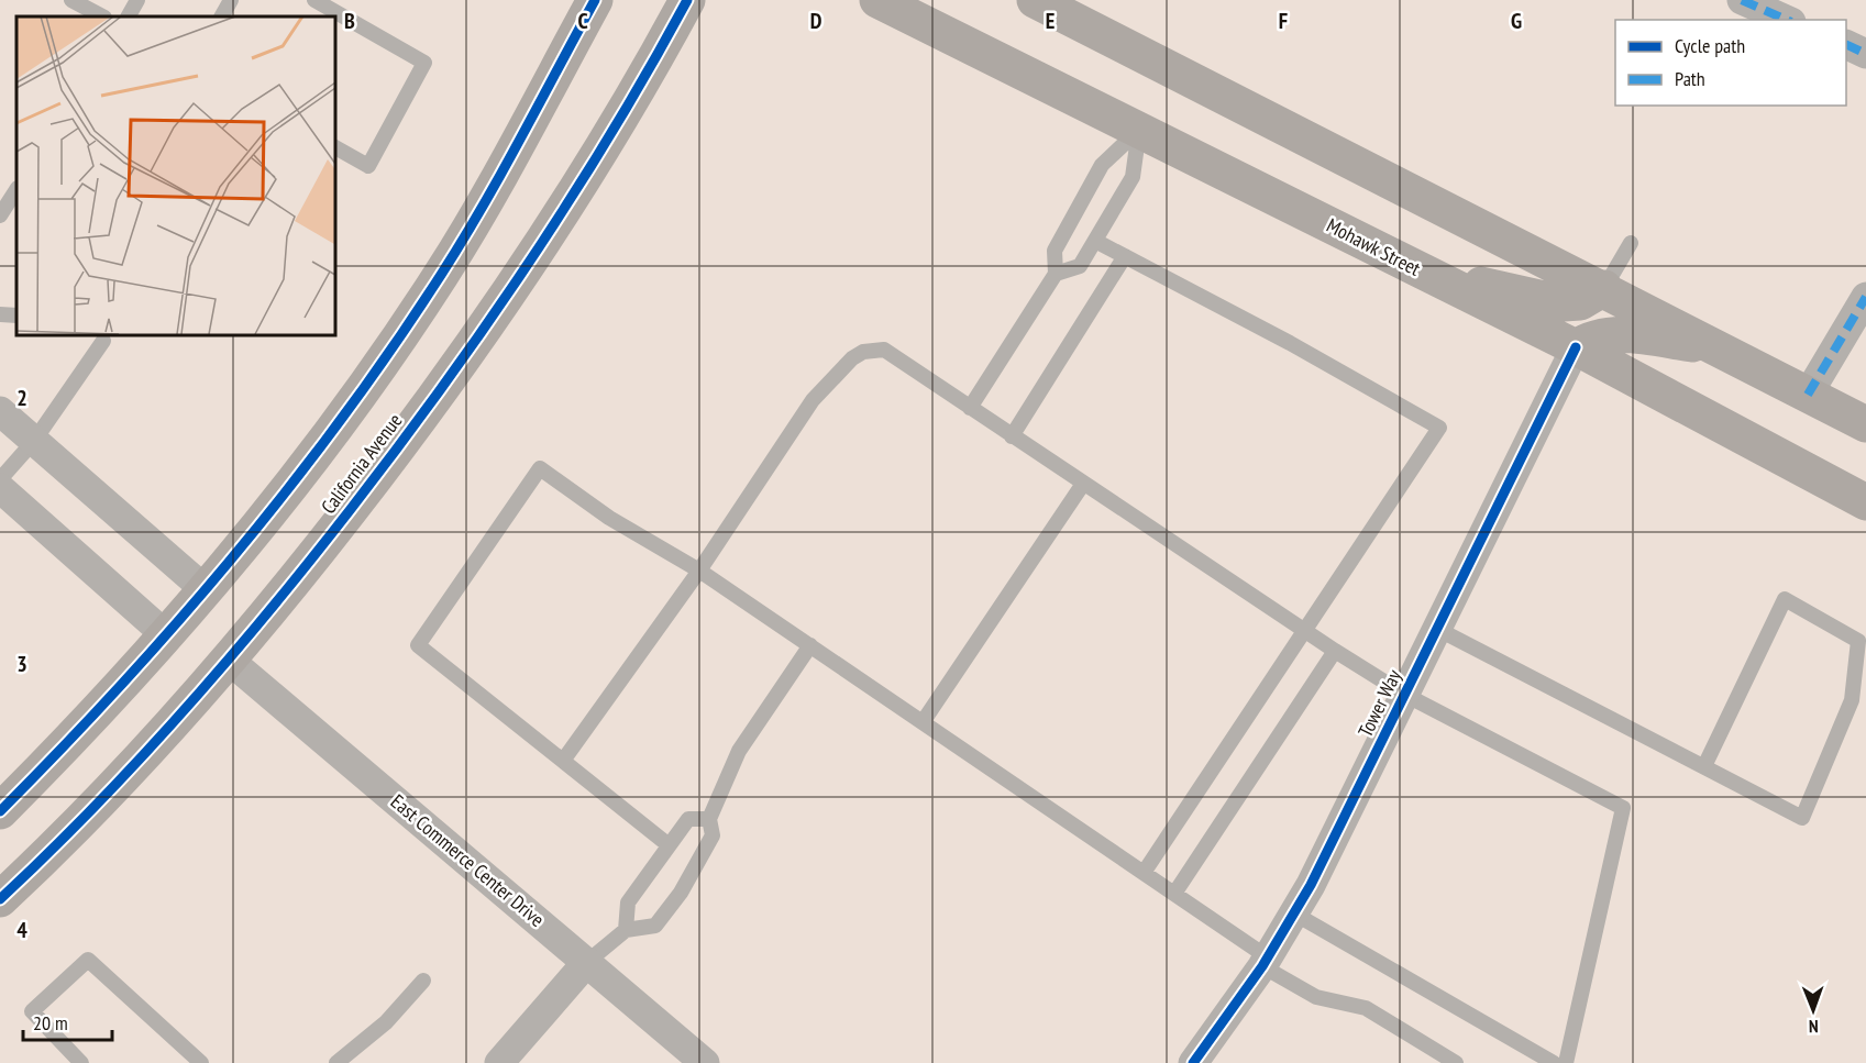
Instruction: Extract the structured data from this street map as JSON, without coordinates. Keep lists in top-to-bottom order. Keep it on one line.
{"streets":{"main road":["Mohawk Street","California Avenue"],"street":["Tower Way","East Commerce Center Drive"]},"crossings":[["Mohawk Street","Tower Way"],["California Avenue","East Commerce Center Drive"]],"legend":["Cycle path","Path"],"scale_bar":"20 m","north":"bottom","grid":{"columns":["B","C","D","E","F","G"],"rows":["2","3","4"]}}
